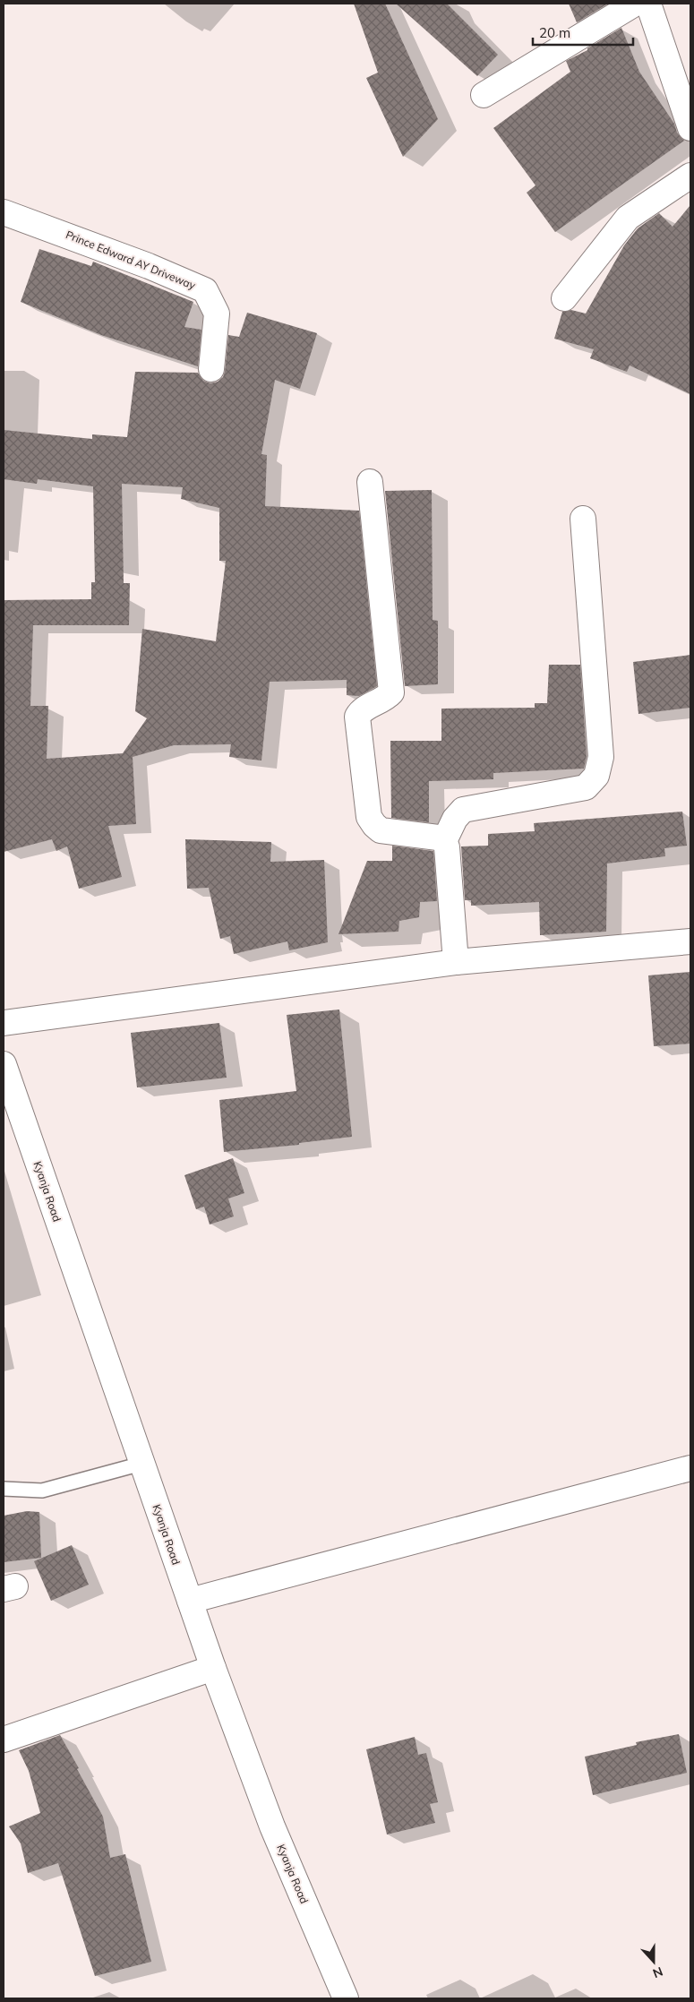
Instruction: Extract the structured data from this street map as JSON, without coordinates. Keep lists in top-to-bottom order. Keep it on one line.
{"streets":{"street":["Prince Edward AY Driveway","Kyanja Road"]},"scale_bar":"20 m","north":"bottom"}
